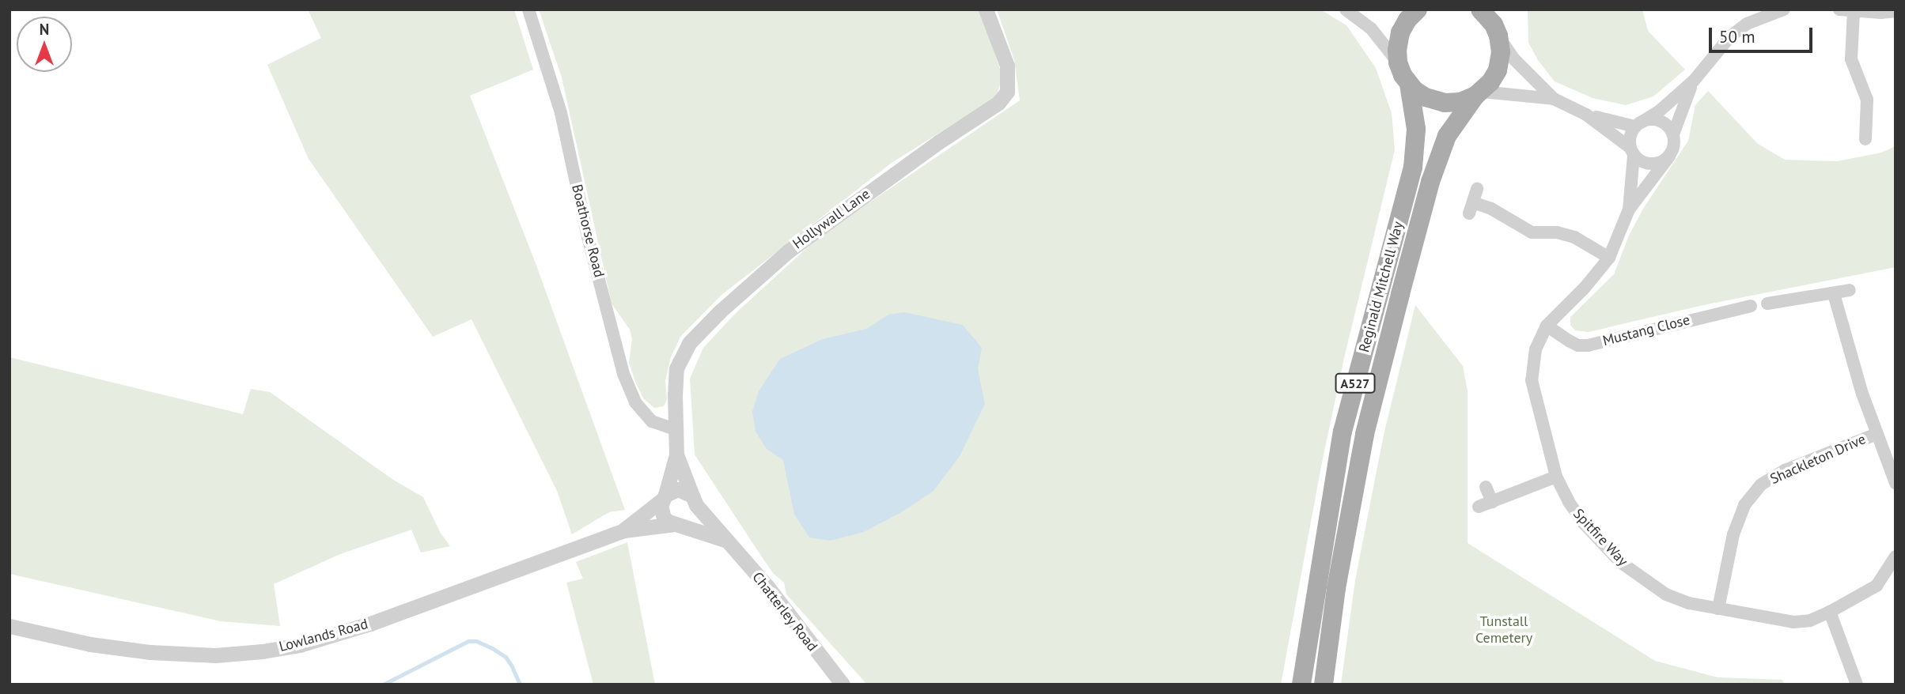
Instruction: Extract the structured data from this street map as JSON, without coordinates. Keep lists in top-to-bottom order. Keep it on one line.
{"streets":{"main road":["Reginald Mitchell Way","A527"],"street":["Hollywall Lane","Boathorse Road","Mustang Close","Shackleton Drive","Spitfire Way","Chatterley Road","Lowlands Road"]},"crossings":[["Hollywall Lane","Boathorse Road"],["Hollywall Lane","Chatterley Road"],["Hollywall Lane","Lowlands Road"],["Mustang Close","Spitfire Way"],["Shackleton Drive","Spitfire Way"],["Chatterley Road","Lowlands Road"]],"parks":["Tunstall Cemetery"],"scale_bar":"50 m","north":"top"}
